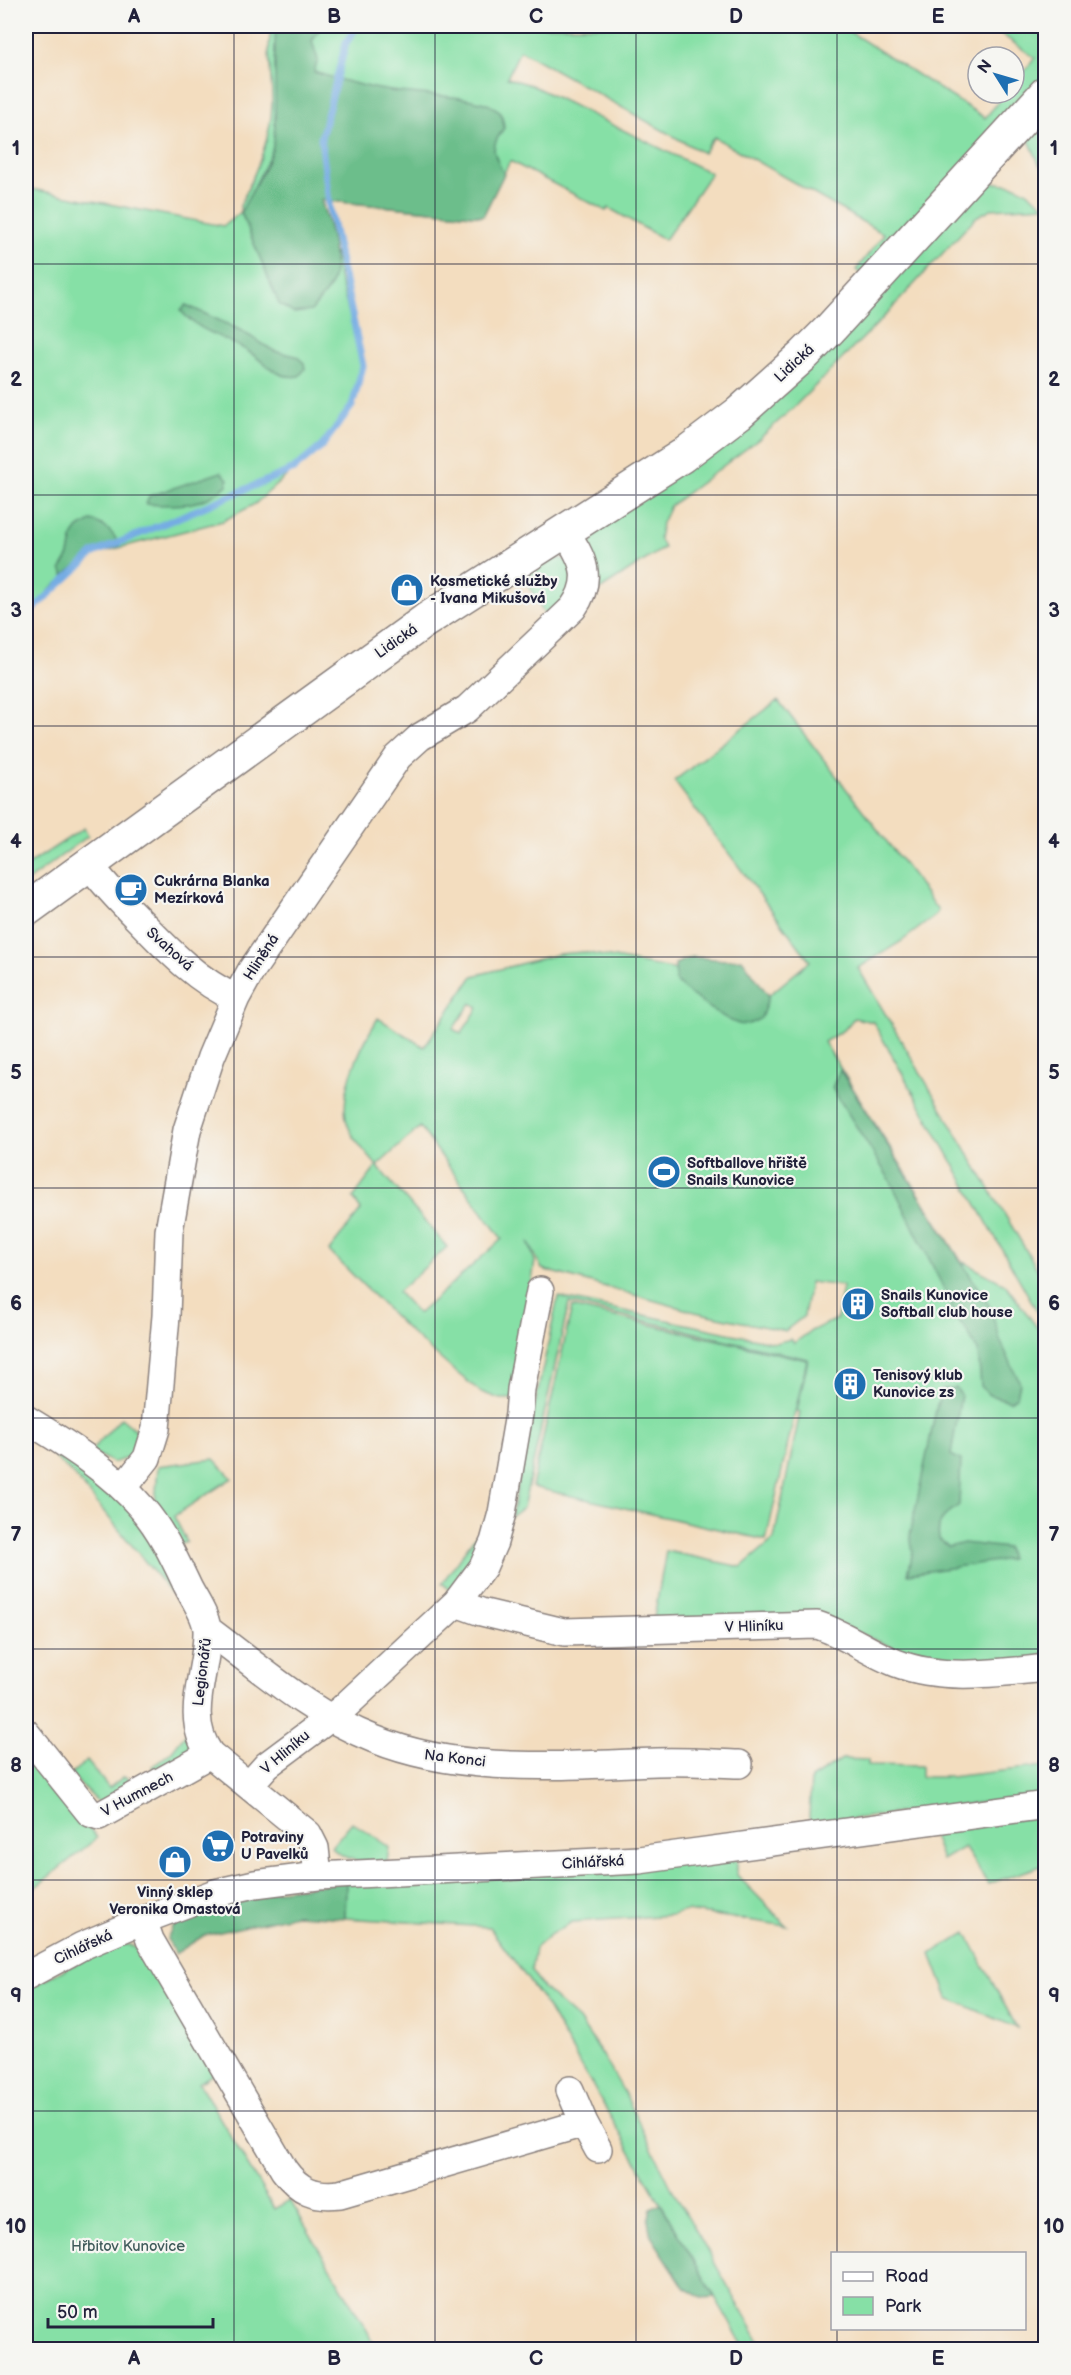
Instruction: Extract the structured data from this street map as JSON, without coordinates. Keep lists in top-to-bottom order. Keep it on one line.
{"streets":{"main road":["Lidická"],"street":["Svahová","Hliněná","V Hliníku","Legionářů","Na Konci","V Humnech","Cihlářská"]},"crossings":[["Lidická","Svahová"],["Lidická","Hliněná"],["Svahová","Hliněná"],["Hliněná","Legionářů"],["V Hliníku","Na Konci"],["Legionářů","Na Konci"],["Legionářů","V Humnech"]],"parks":["Hřbitov Kunovice"],"places":{"shop":["Kosmetické služby - Ivana Mikušová","Vinný sklep Veronika Omastová"],"cafe":["Cukrárna Blanka Mezírková"],"sports":["Softballove hřiště Snails Kunovice"],"building":["Snails Kunovice Softball club house","Tenisový klub Kunovice zs"],"supermarket":["Potraviny U Pavelků"]},"legend":["Road","Park"],"scale_bar":"50 m","north":"top left","grid":{"columns":["A","B","C","D","E"],"rows":["1","2","3","4","5","6","7","8","9","10"]}}
